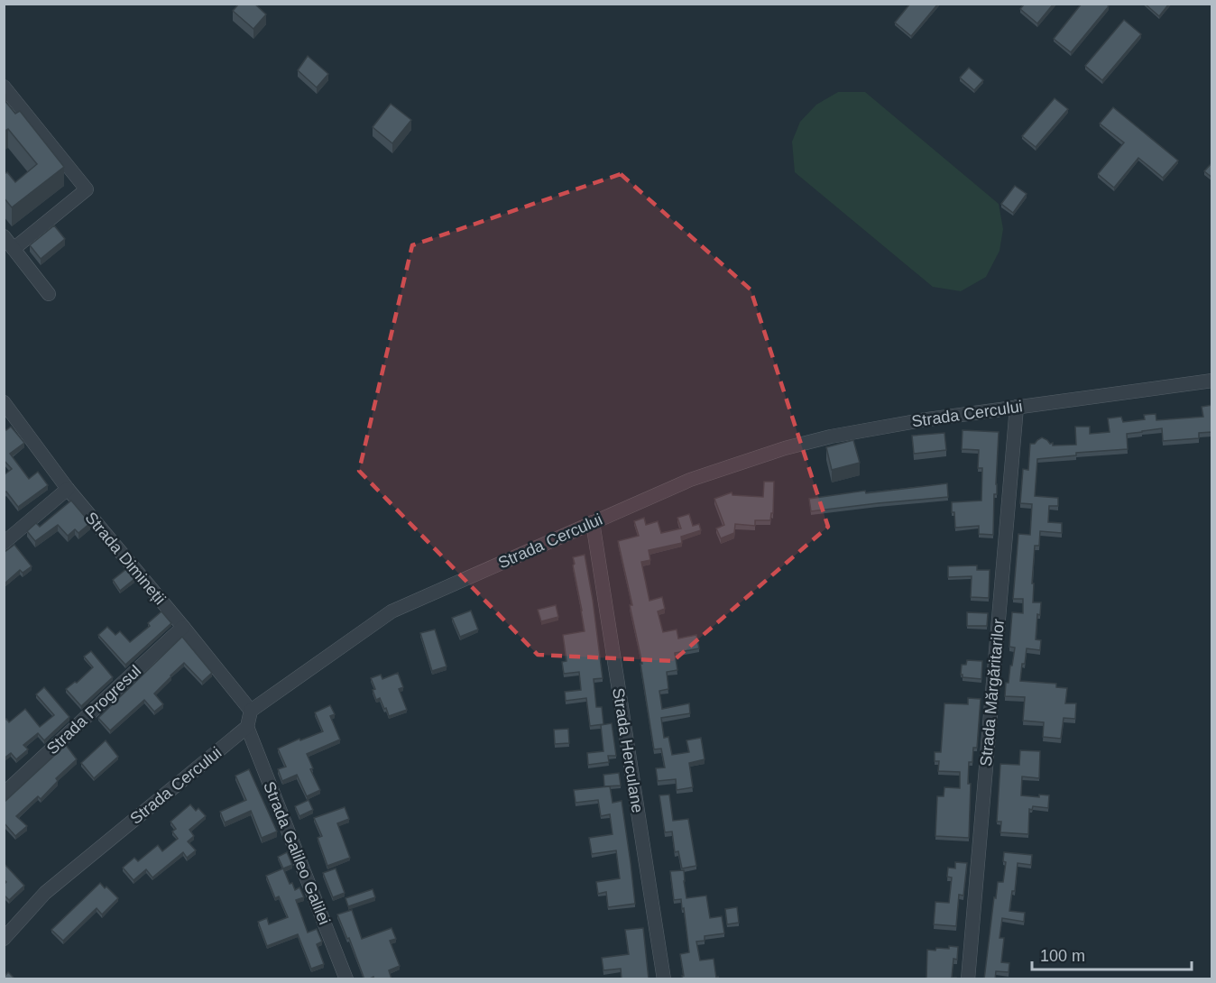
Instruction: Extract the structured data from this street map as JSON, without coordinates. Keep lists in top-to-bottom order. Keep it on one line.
{"streets":{"street":["Strada Cercului","Strada Dimineții","Strada Mărgăritarilor","Strada Progresul","Strada Herculane","Strada Galileo Galilei"]},"crossings":[["Strada Cercului","Strada Dimineții"],["Strada Cercului","Strada Mărgăritarilor"],["Strada Cercului","Strada Herculane"],["Strada Cercului","Strada Galileo Galilei"],["Strada Dimineții","Strada Progresul"]],"scale_bar":"100 m"}
